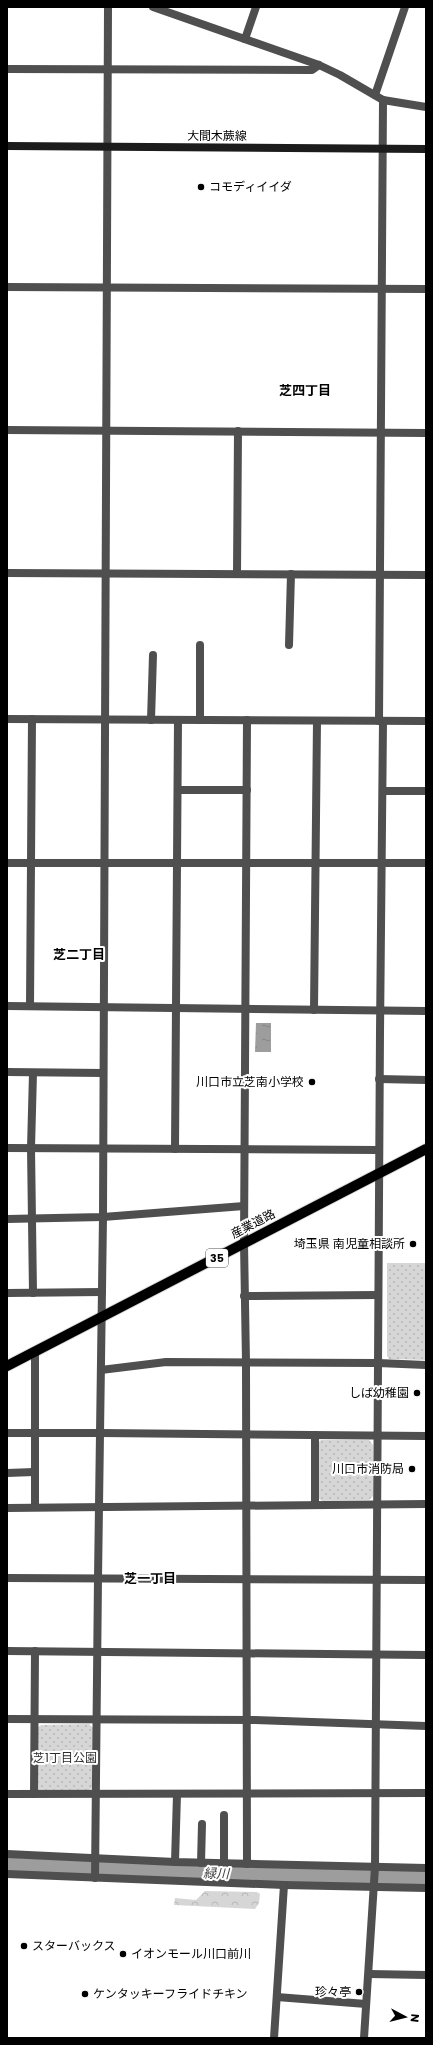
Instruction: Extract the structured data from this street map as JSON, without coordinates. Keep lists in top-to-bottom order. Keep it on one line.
{"streets":{"main road":["大間木蕨線","産業道路","35"]},"districts":["芝四丁目","芝二丁目","芝一丁目"],"water":["緑川"],"parks":["芝1丁目公園"],"places":["コモディイイダ","川口市立芝南小学校","埼玉県 南児童相談所","しば幼稚園","川口市消防局","スターバックス","イオンモール川口前川","珍々亭","ケンタッキーフライドチキン"],"north":"right"}
